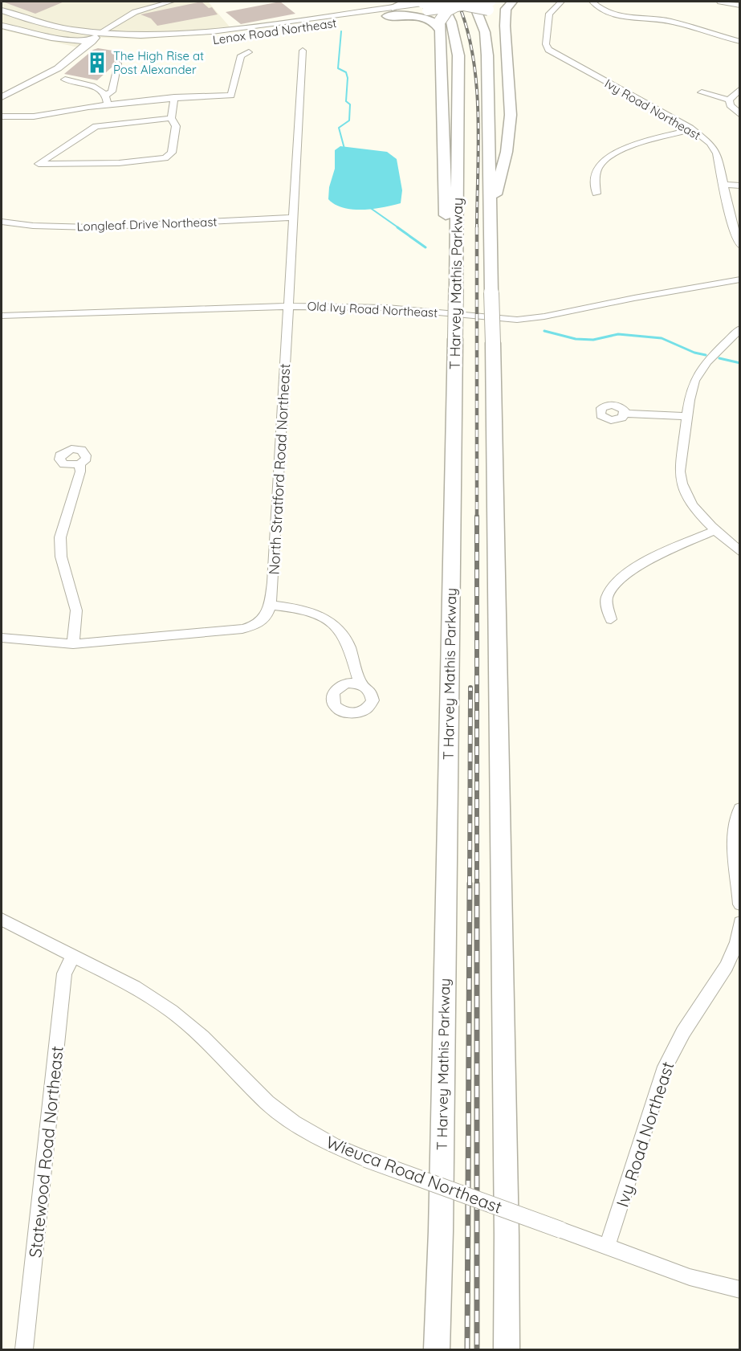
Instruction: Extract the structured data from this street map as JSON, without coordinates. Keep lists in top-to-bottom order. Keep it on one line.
{"streets":{"highway":["T Harvey Mathis Parkway"],"main road":["Lenox Road Northeast"],"street":["Ivy Road Northeast","Longleaf Drive Northeast","Old Ivy Road Northeast","North Stratford Road Northeast","Statewood Road Northeast","Wieuca Road Northeast"]},"crossings":[["Ivy Road Northeast","Wieuca Road Northeast"],["Longleaf Drive Northeast","North Stratford Road Northeast"],["Old Ivy Road Northeast","North Stratford Road Northeast"],["Statewood Road Northeast","Wieuca Road Northeast"]],"places":{"building":["The High Rise at Post Alexander"]}}
